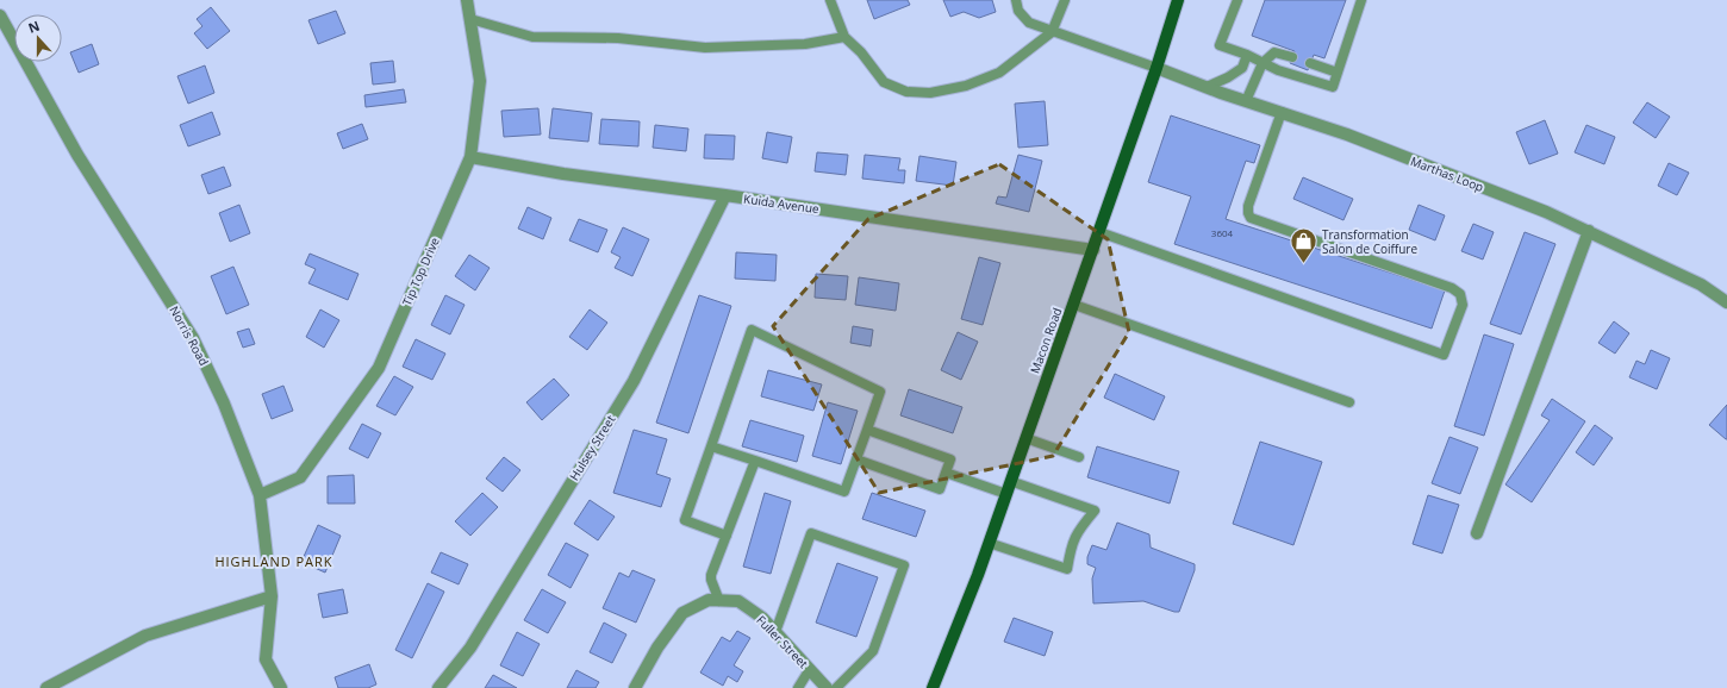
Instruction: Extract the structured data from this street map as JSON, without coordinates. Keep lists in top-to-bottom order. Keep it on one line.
{"streets":{"main road":["Macon Road"],"street":["Marthas Loop","Kuida Avenue","Tip Top Drive","Norris Road","Hulsey Street","Fuller Street"]},"crossings":[["Marthas Loop","Macon Road"],["Kuida Avenue","Tip Top Drive"],["Kuida Avenue","Macon Road"],["Kuida Avenue","Hulsey Street"],["Tip Top Drive","Norris Road"]],"districts":["HIGHLAND PARK"],"places":{"shop":["Transformation Salon de Coiffure"]},"house_numbers":["3604"],"north":"top"}
